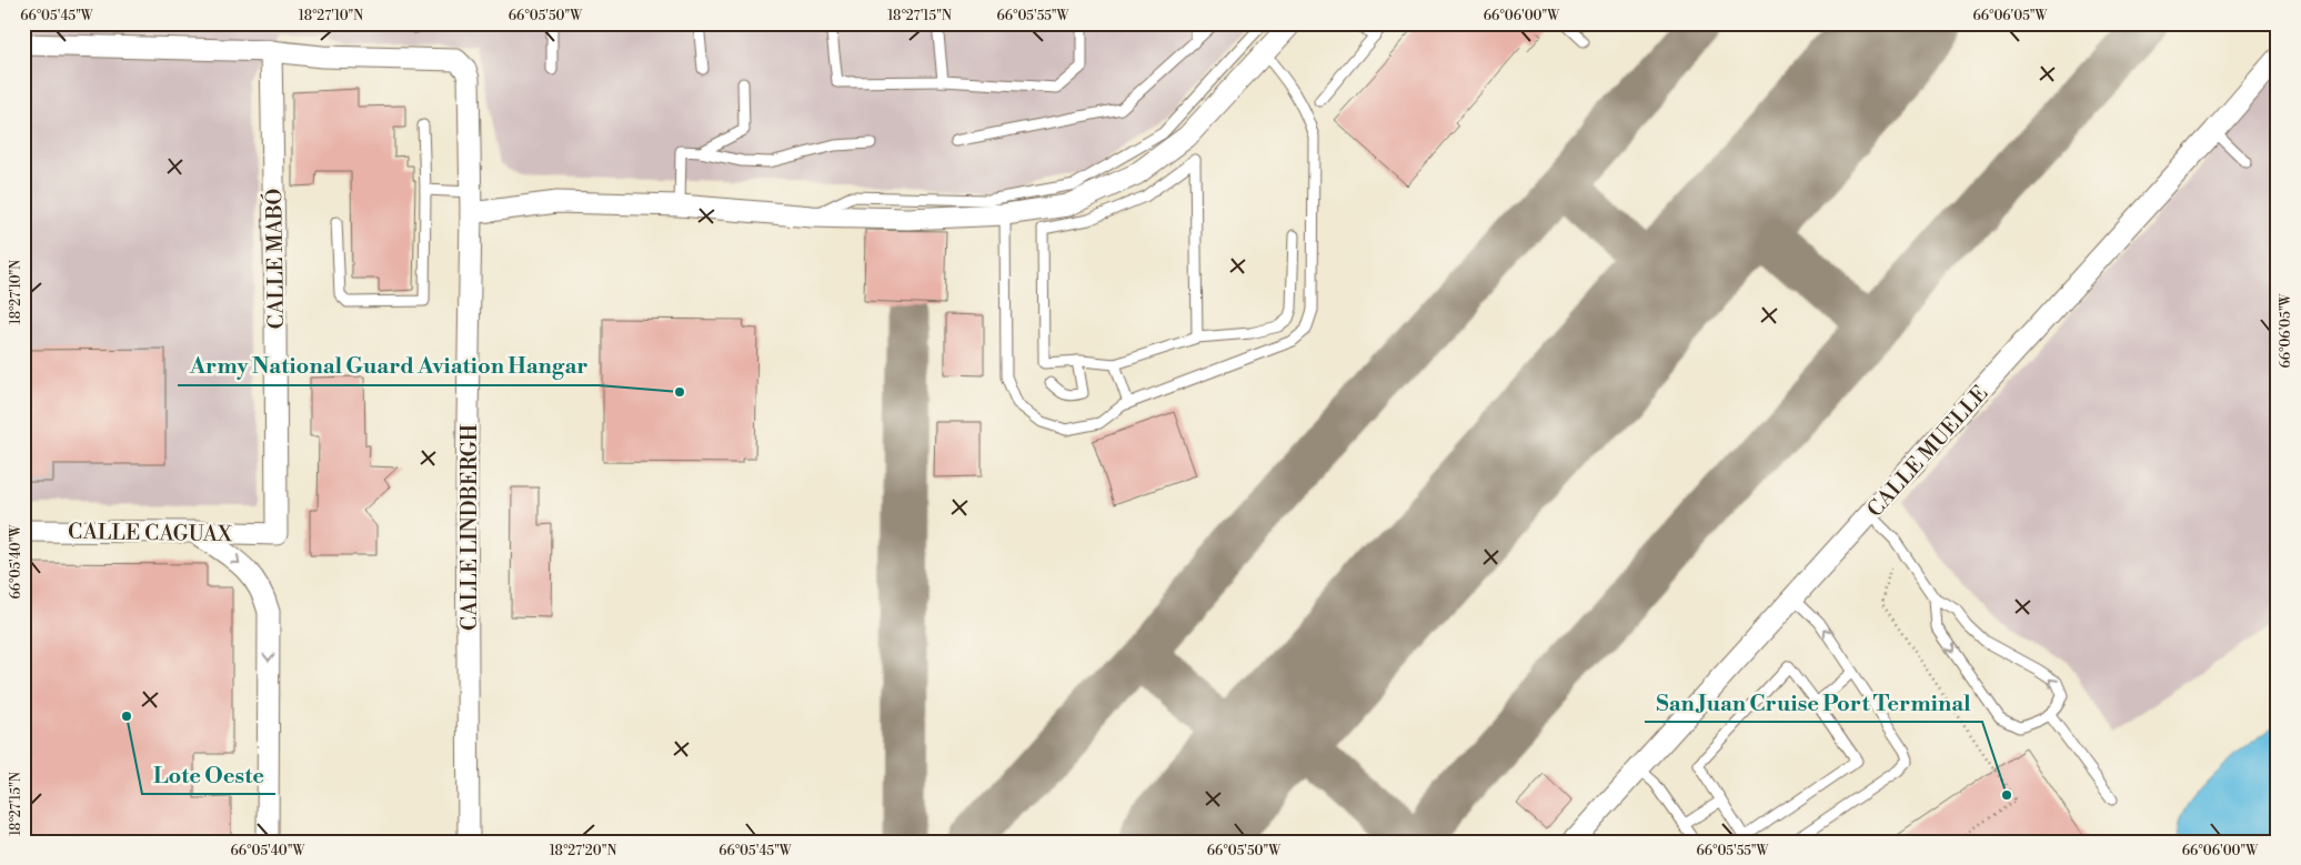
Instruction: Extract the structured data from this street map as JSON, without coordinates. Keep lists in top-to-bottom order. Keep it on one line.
{"streets":{"street":["CALLE MABÓ","CALLE MUELLE","CALLE LINDBERGH","CALLE CAGUAX"]},"crossings":[["CALLE MABÓ","CALLE LINDBERGH"],["CALLE MABÓ","CALLE CAGUAX"]],"places":["Army National Guard Aviation Hangar","Lote Oeste","San Juan Cruise Port Terminal"],"coordinates":["66°05'45\"W","18°27'10\"N","66°05'50\"W","18°27'15\"N","66°05'55\"W","66°06'00\"W","66°06'05\"W","66°05'40\"W","18°27'20\"N"]}
